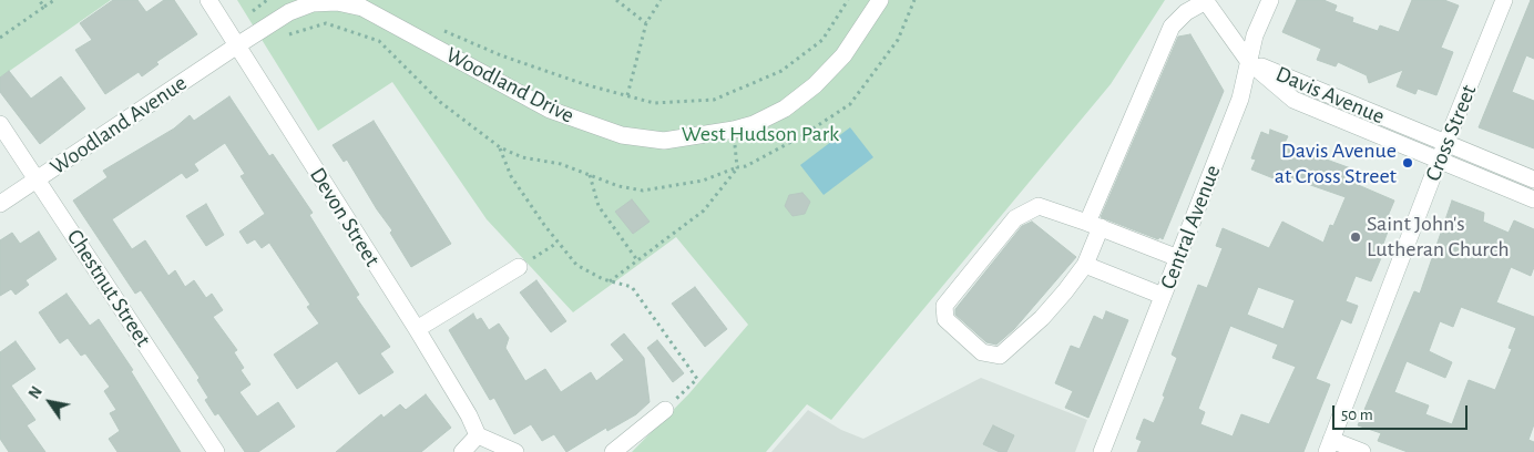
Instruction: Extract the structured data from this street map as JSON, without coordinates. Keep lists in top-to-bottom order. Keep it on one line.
{"streets":{"street":["Woodland Drive","Davis Avenue","Woodland Avenue","Cross Street","Devon Street","Central Avenue","Chestnut Street"]},"crossings":[["Woodland Drive","Woodland Avenue"],["Woodland Drive","Devon Street"],["Davis Avenue","Cross Street"],["Davis Avenue","Central Avenue"],["Woodland Avenue","Devon Street"],["Woodland Avenue","Chestnut Street"]],"parks":["West Hudson Park"],"places":["Davis Avenue at Cross Street","Saint John's Lutheran Church"],"scale_bar":"50 m","north":"top left"}
